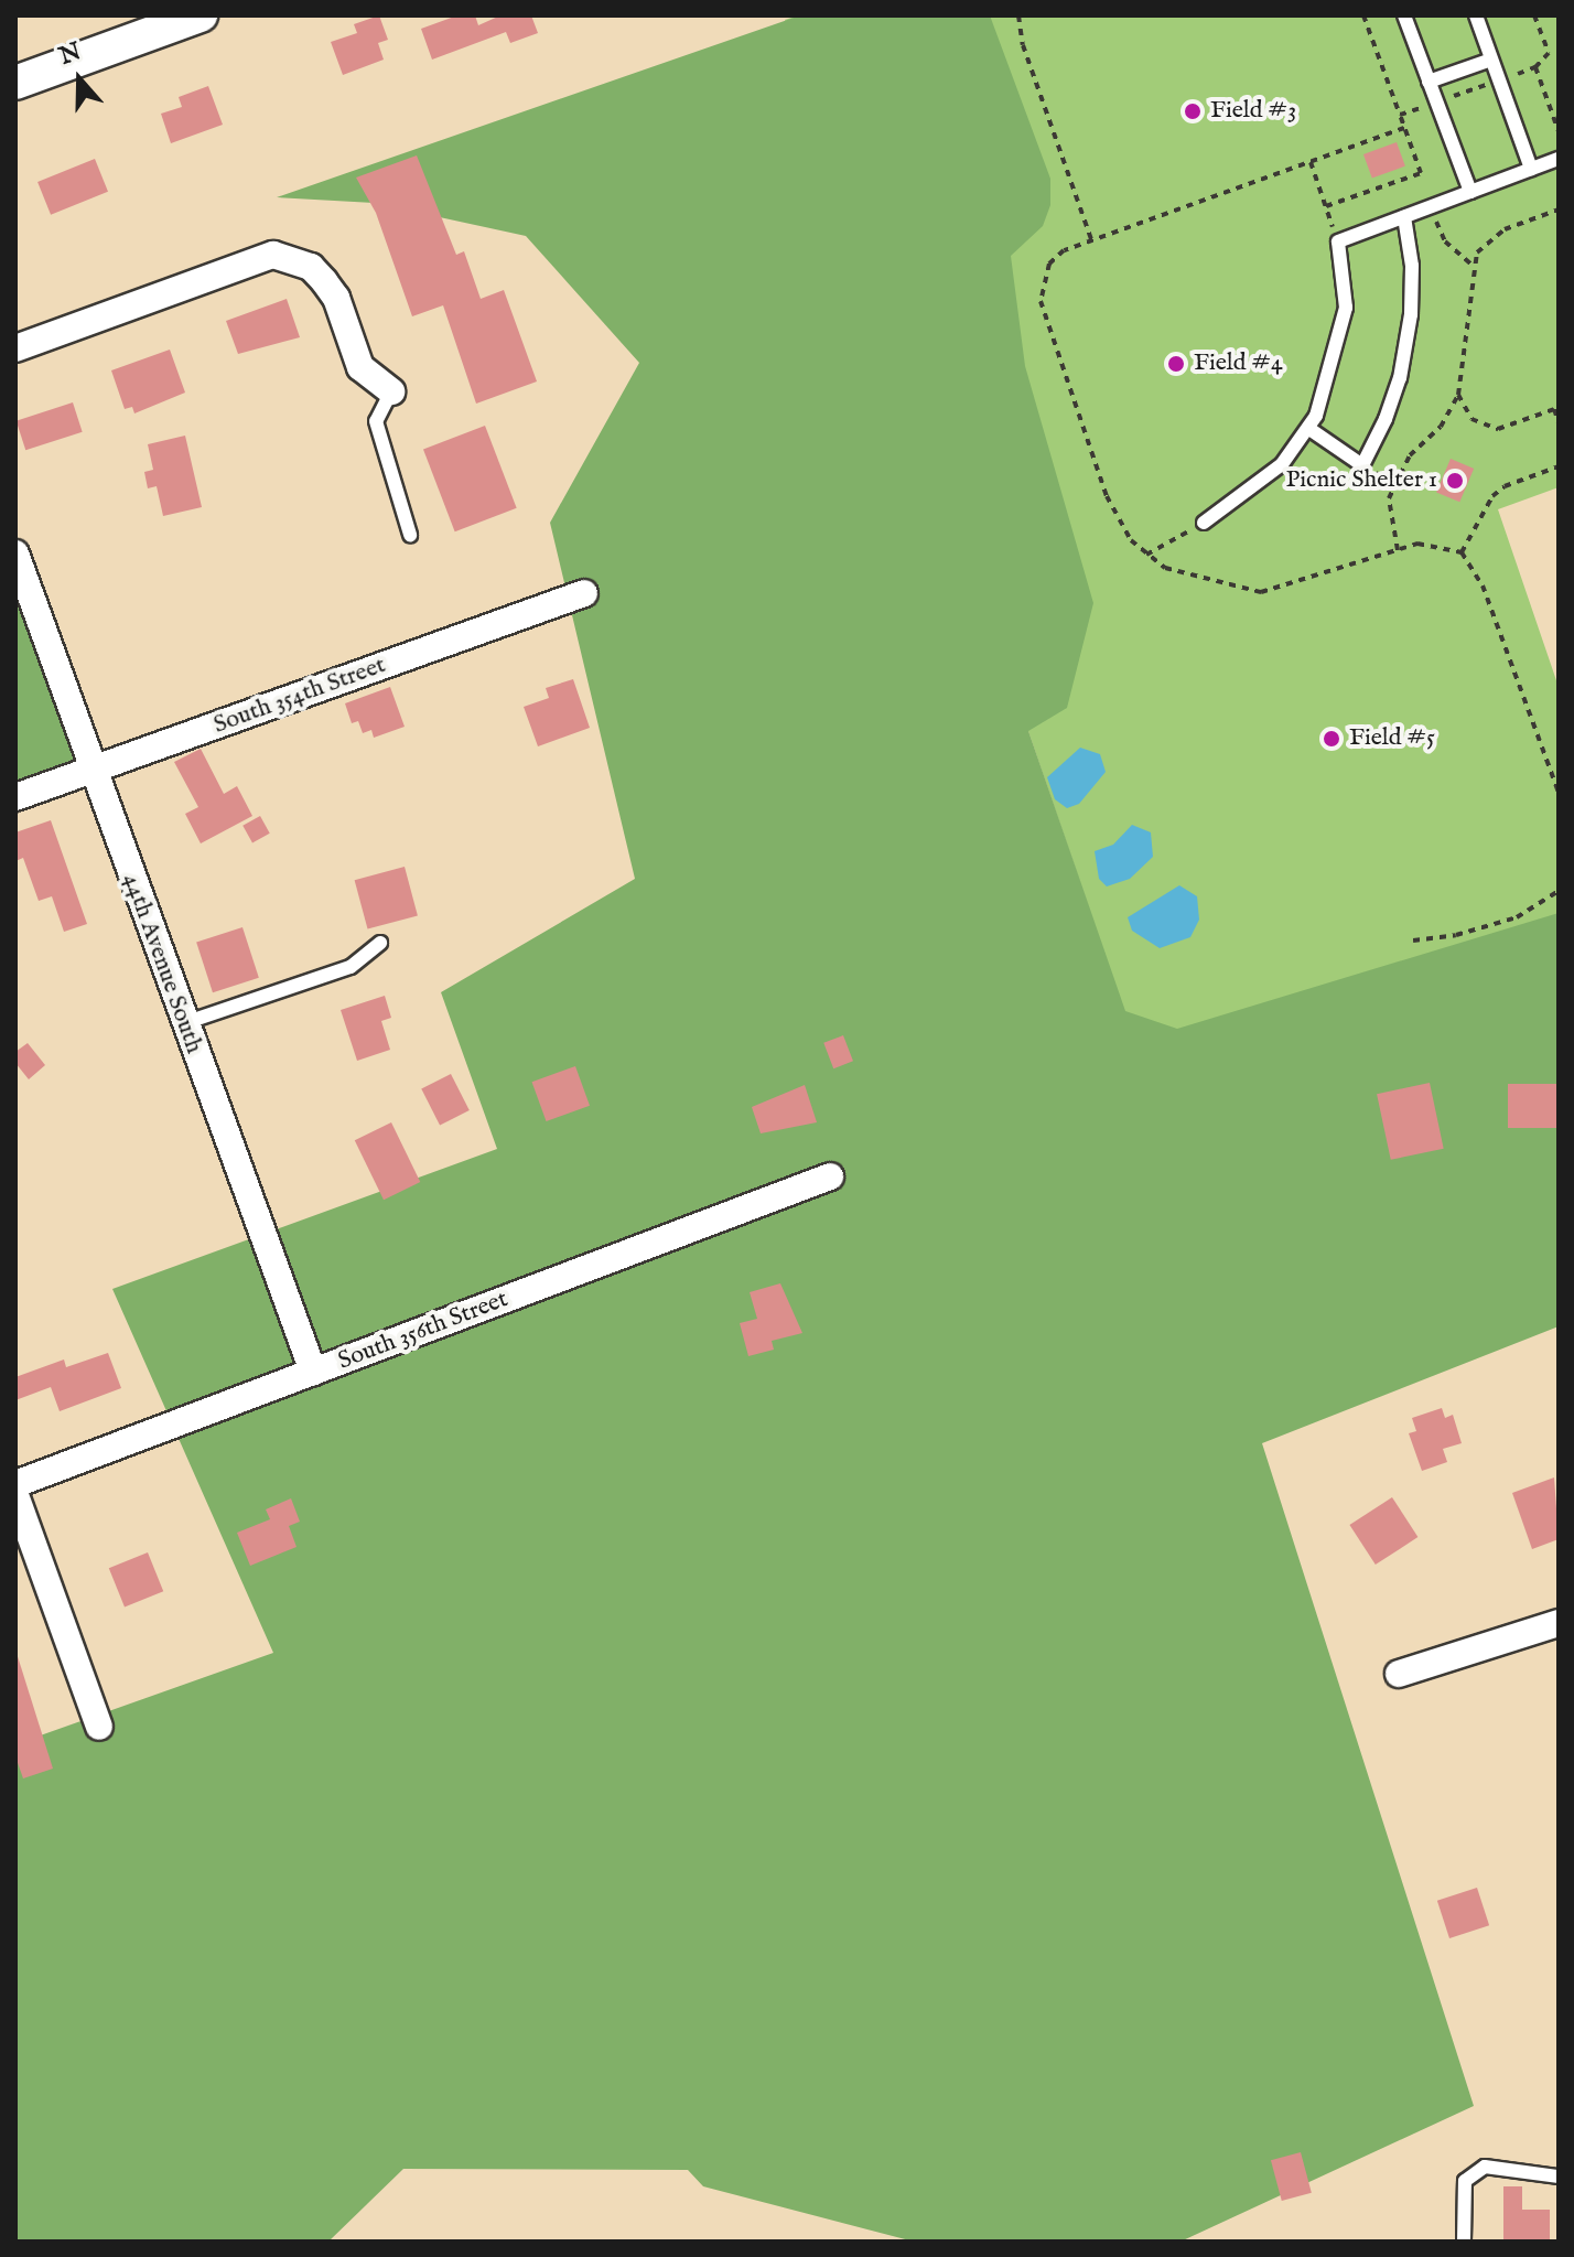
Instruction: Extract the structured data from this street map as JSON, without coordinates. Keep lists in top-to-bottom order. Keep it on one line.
{"streets":{"street":["South 354th Street","44th Avenue South","South 356th Street"]},"crossings":[["South 354th Street","44th Avenue South"],["44th Avenue South","South 356th Street"]],"places":["Field #3","Field #4","Picnic Shelter 1","Field #5"],"north":"top"}
